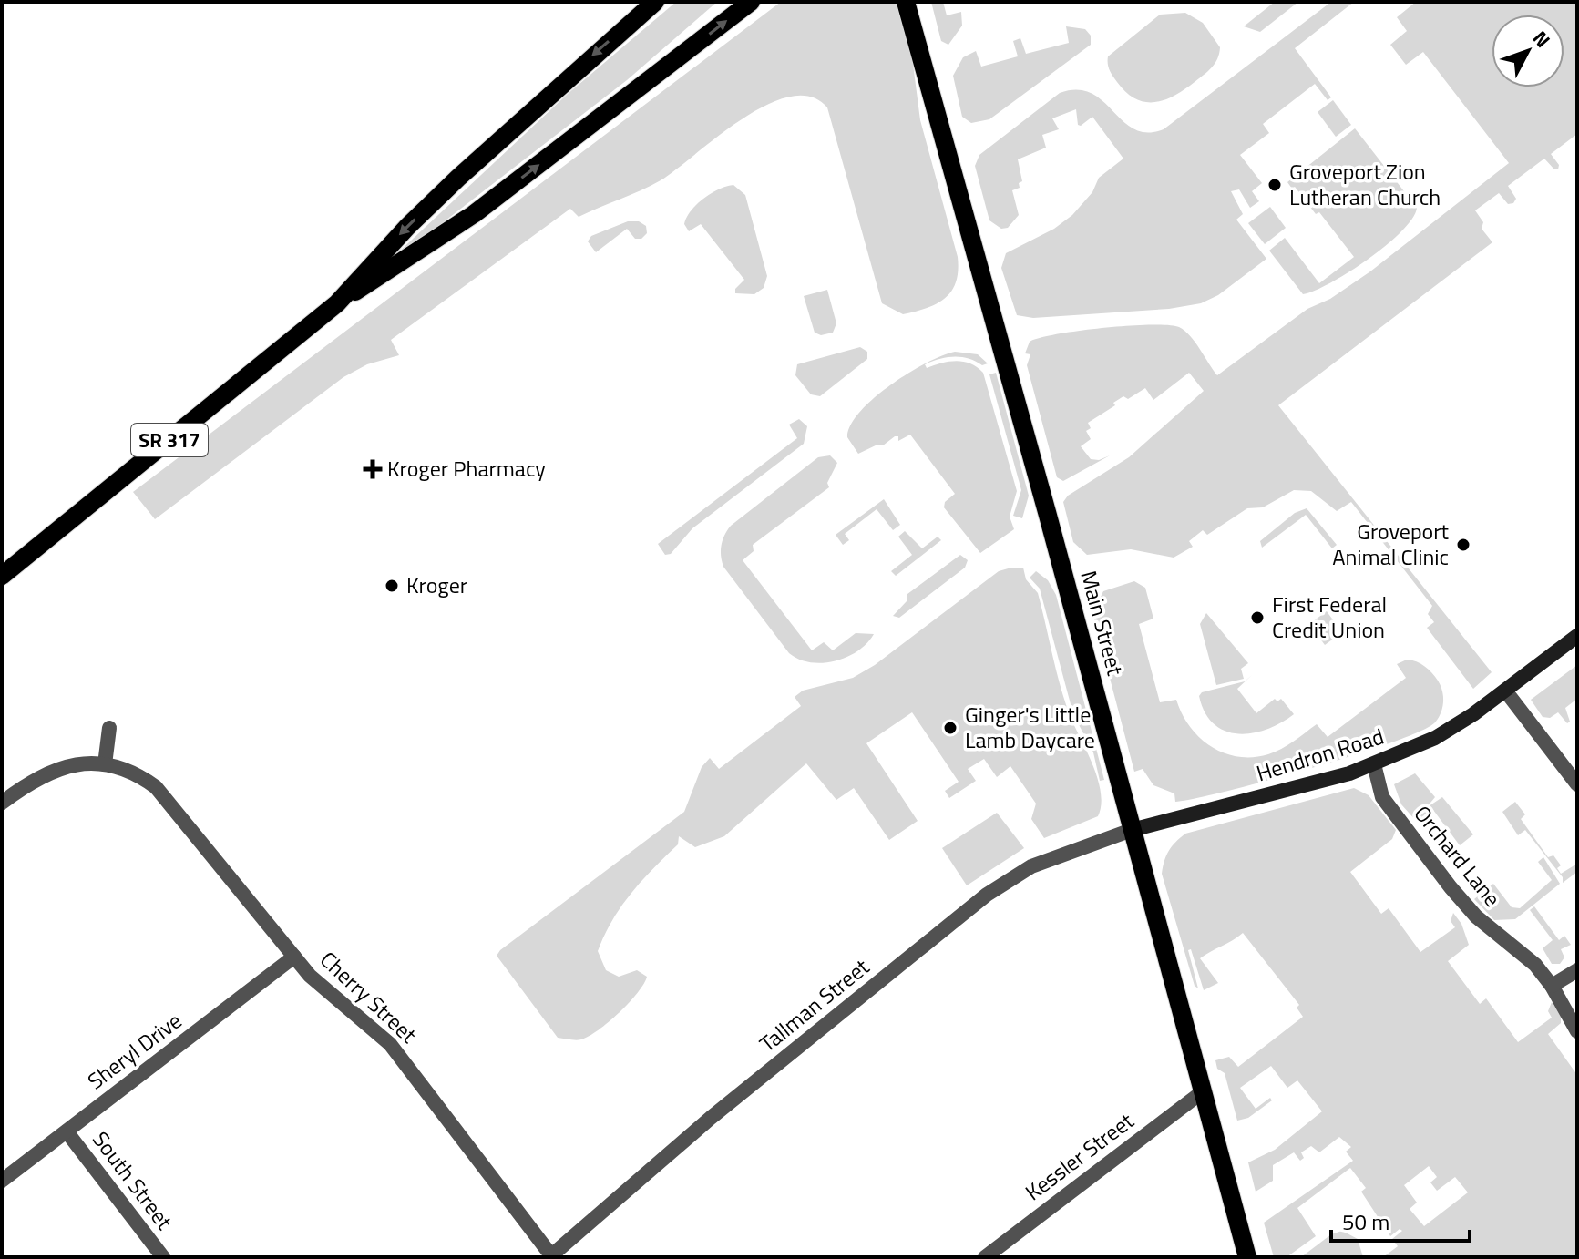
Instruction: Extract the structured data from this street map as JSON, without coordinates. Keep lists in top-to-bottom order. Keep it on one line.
{"streets":{"main road":["SR 317","Main Street"],"street":["Hendron Road","Orchard Lane","Cherry Street","Tallman Street","Sheryl Drive","Kessler Street","South Street"]},"crossings":[["Main Street","Hendron Road"],["Main Street","Tallman Street"],["Main Street","Kessler Street"],["Hendron Road","Orchard Lane"],["Hendron Road","Tallman Street"],["Cherry Street","Tallman Street"],["Cherry Street","Sheryl Drive"],["Sheryl Drive","South Street"]],"places":{"other":["Groveport Zion Lutheran Church","Groveport Animal Clinic","Kroger","First Federal Credit Union","Ginger's Little Lamb Daycare"],"health":["Kroger Pharmacy"]},"scale_bar":"50 m","north":"top right"}
